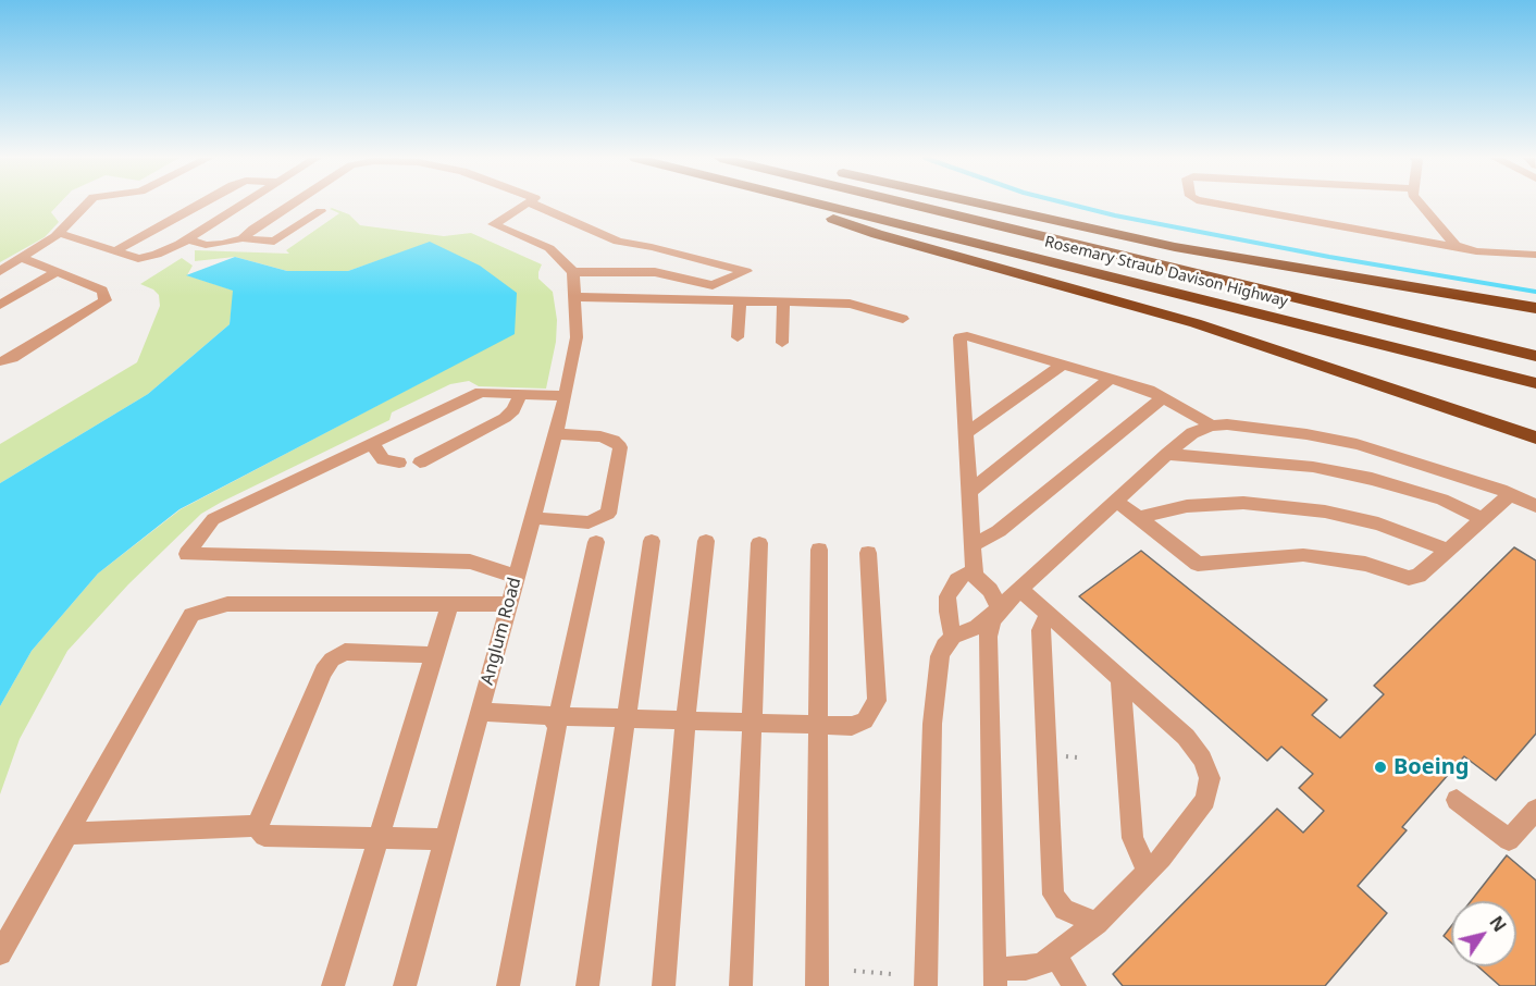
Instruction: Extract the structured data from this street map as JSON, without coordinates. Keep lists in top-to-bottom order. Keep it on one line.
{"streets":{"highway":["Rosemary Straub Davison Highway"],"street":["Anglum Road"]},"places":["Boeing"],"north":"top right"}
